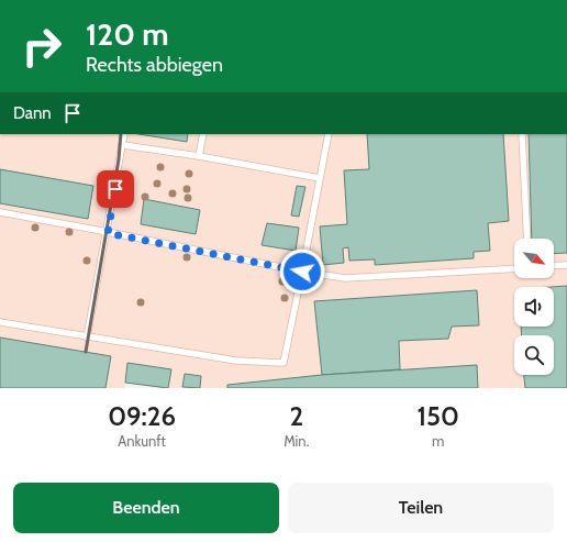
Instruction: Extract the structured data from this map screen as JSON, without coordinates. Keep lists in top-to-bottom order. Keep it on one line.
{"north":"bottom right","page":{"turn":["120 m","Rechts abbiegen"],"then":"Dann","eta":["09:26","Ankunft","2","Min.","150","m"],"buttons":["Beenden","Teilen"]}}
